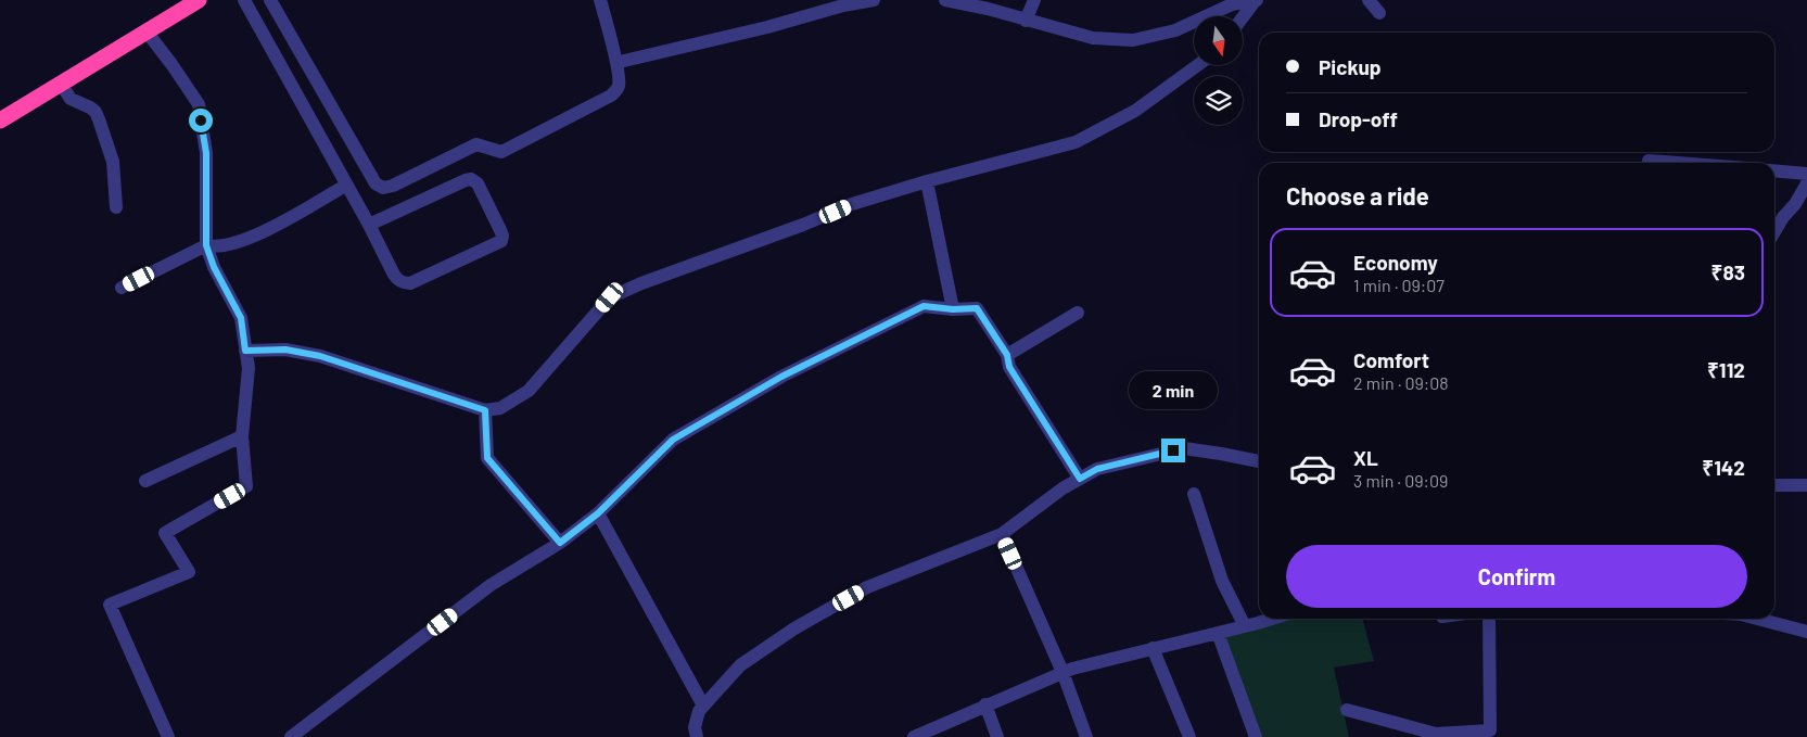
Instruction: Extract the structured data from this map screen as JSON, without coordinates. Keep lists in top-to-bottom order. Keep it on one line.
{"north":"bottom","page":{"banner":["Pickup","Drop-off"],"heading":"Choose a ride","list":[{"name":"Economy","note":"1 min · 09:07","value":"₹83"},{"name":"Comfort","note":"2 min · 09:08","value":"₹112"},{"name":"XL","note":"3 min · 09:09","value":"₹142"}],"bubble":"2 min","buttons":"Confirm"}}
